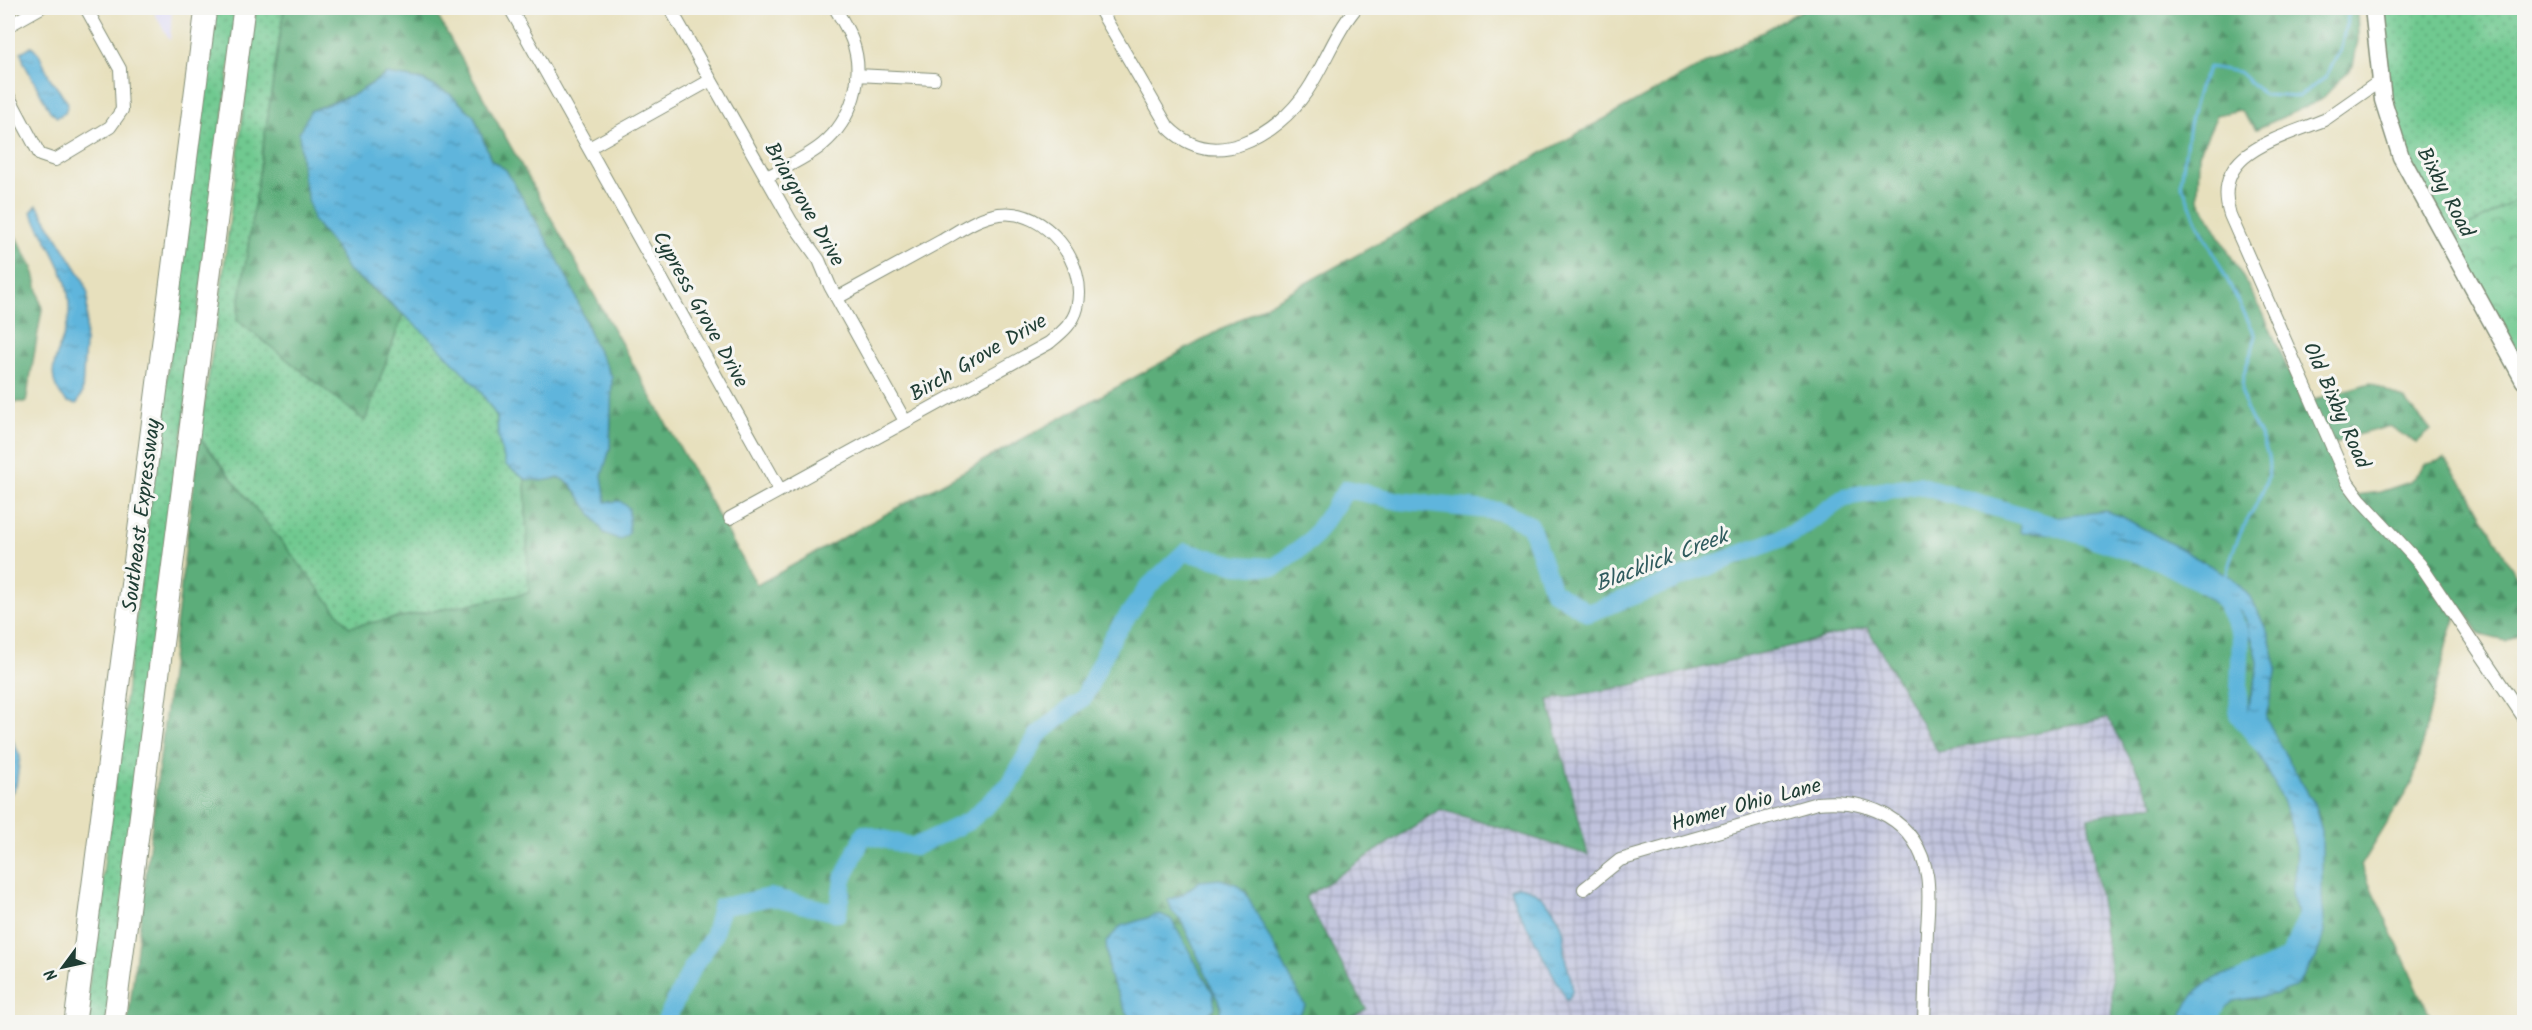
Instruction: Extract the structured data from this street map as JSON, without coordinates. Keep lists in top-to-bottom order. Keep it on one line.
{"streets":{"highway":["Southeast Expressway"],"street":["Bixby Road","Briargrove Drive","Cypress Grove Drive","Birch Grove Drive","Old Bixby Road","Homer Ohio Lane"]},"crossings":[["Bixby Road","Old Bixby Road"],["Briargrove Drive","Birch Grove Drive"],["Cypress Grove Drive","Birch Grove Drive"]],"water":["Blacklick Creek"],"north":"bottom left"}
